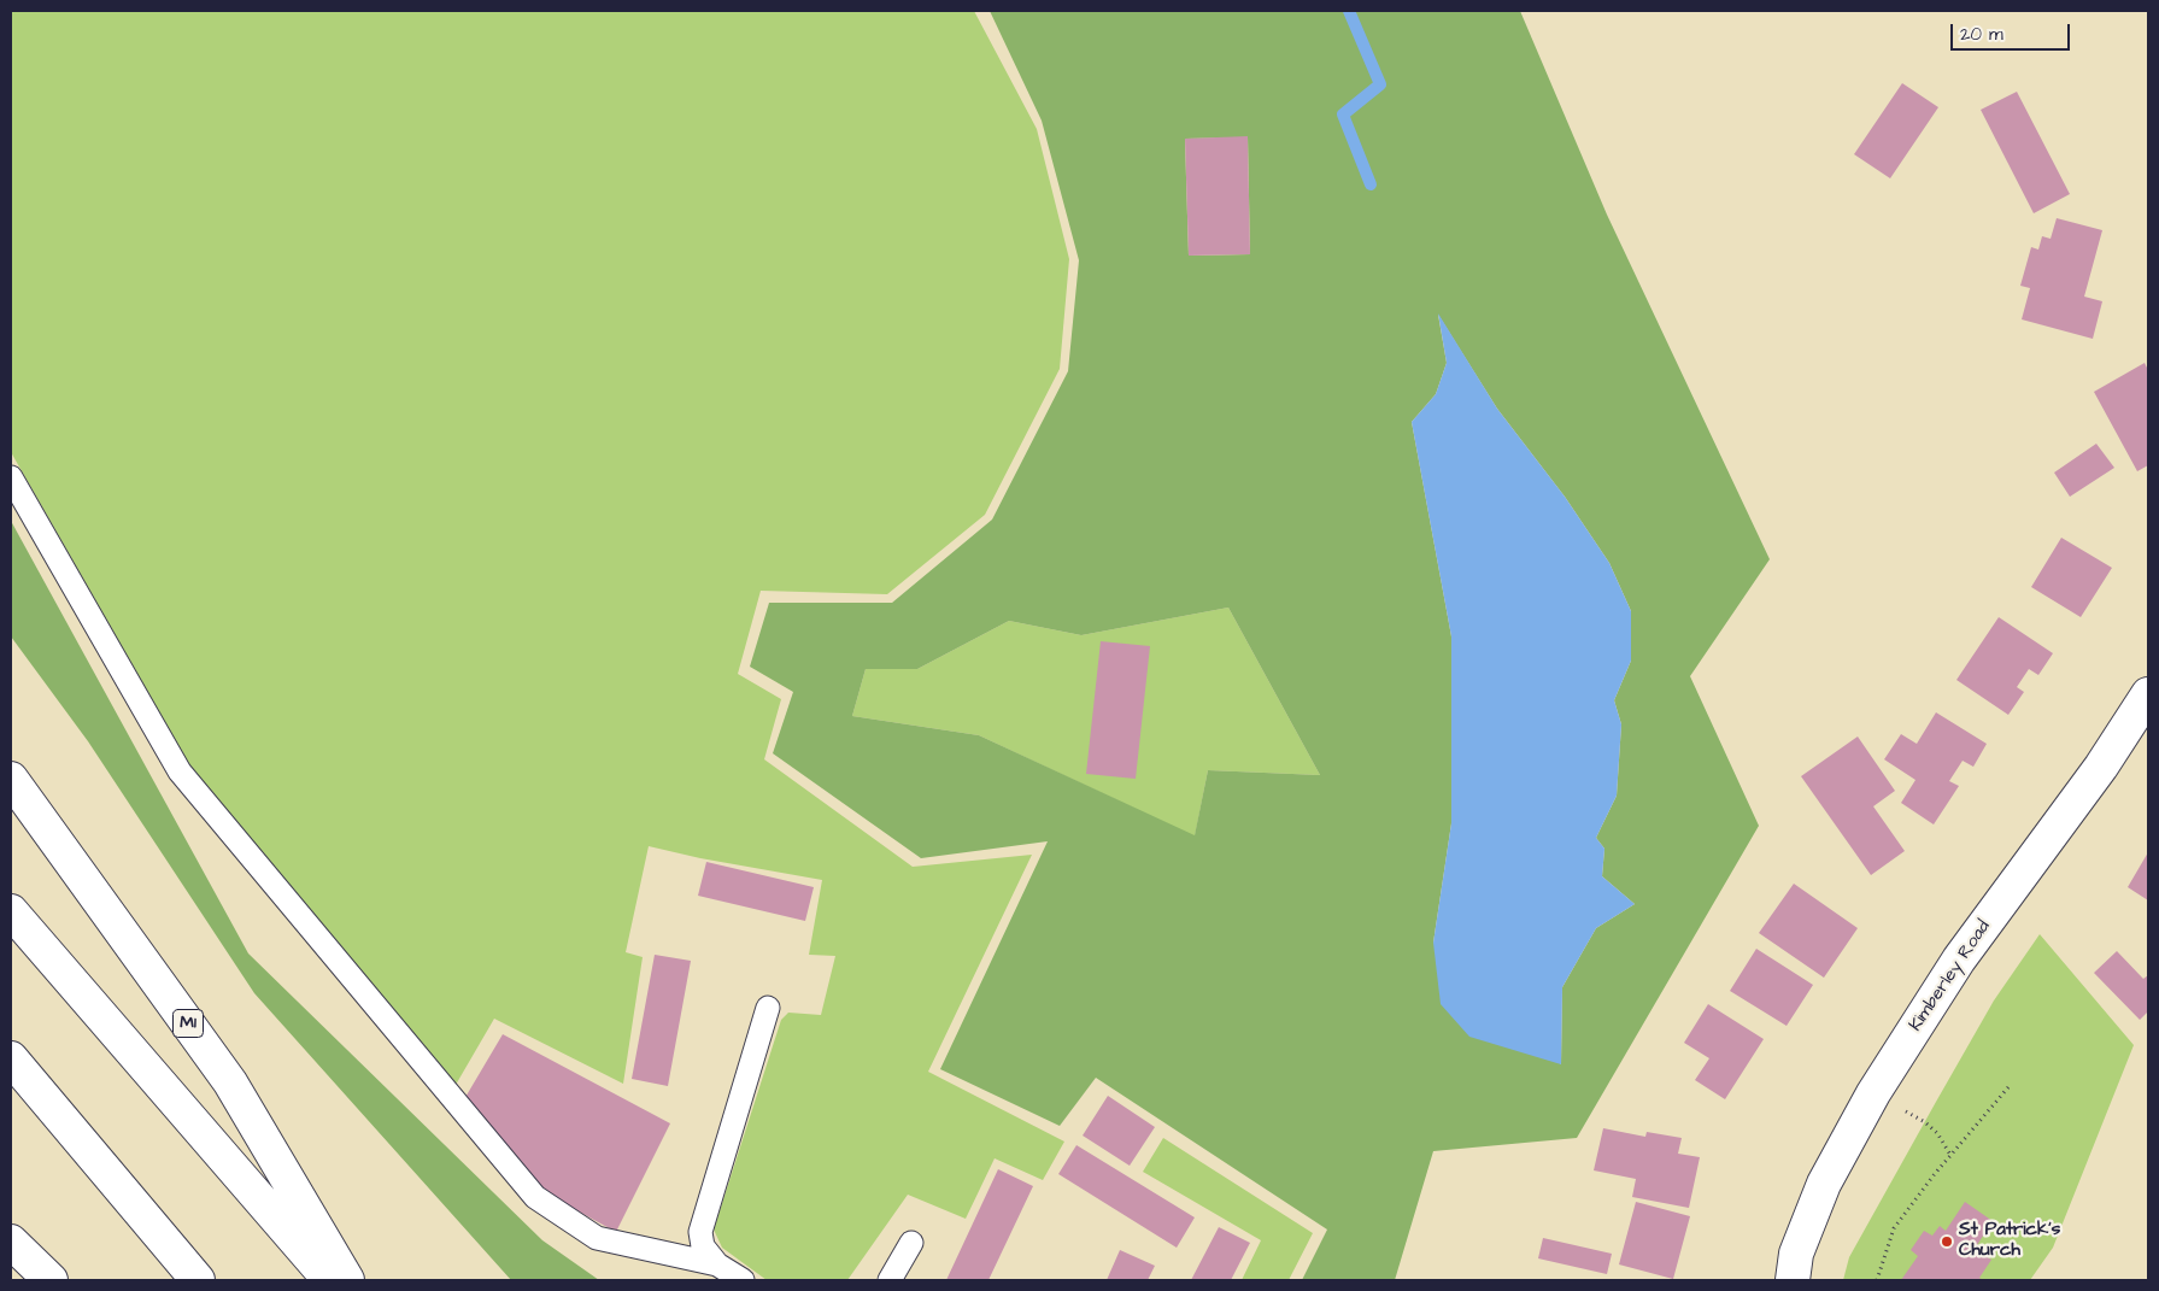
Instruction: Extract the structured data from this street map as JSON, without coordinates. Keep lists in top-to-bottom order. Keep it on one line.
{"streets":{"main road":["Kimberley Road","M1"]},"places":["St Patrick's Church"],"scale_bar":"20 m"}
